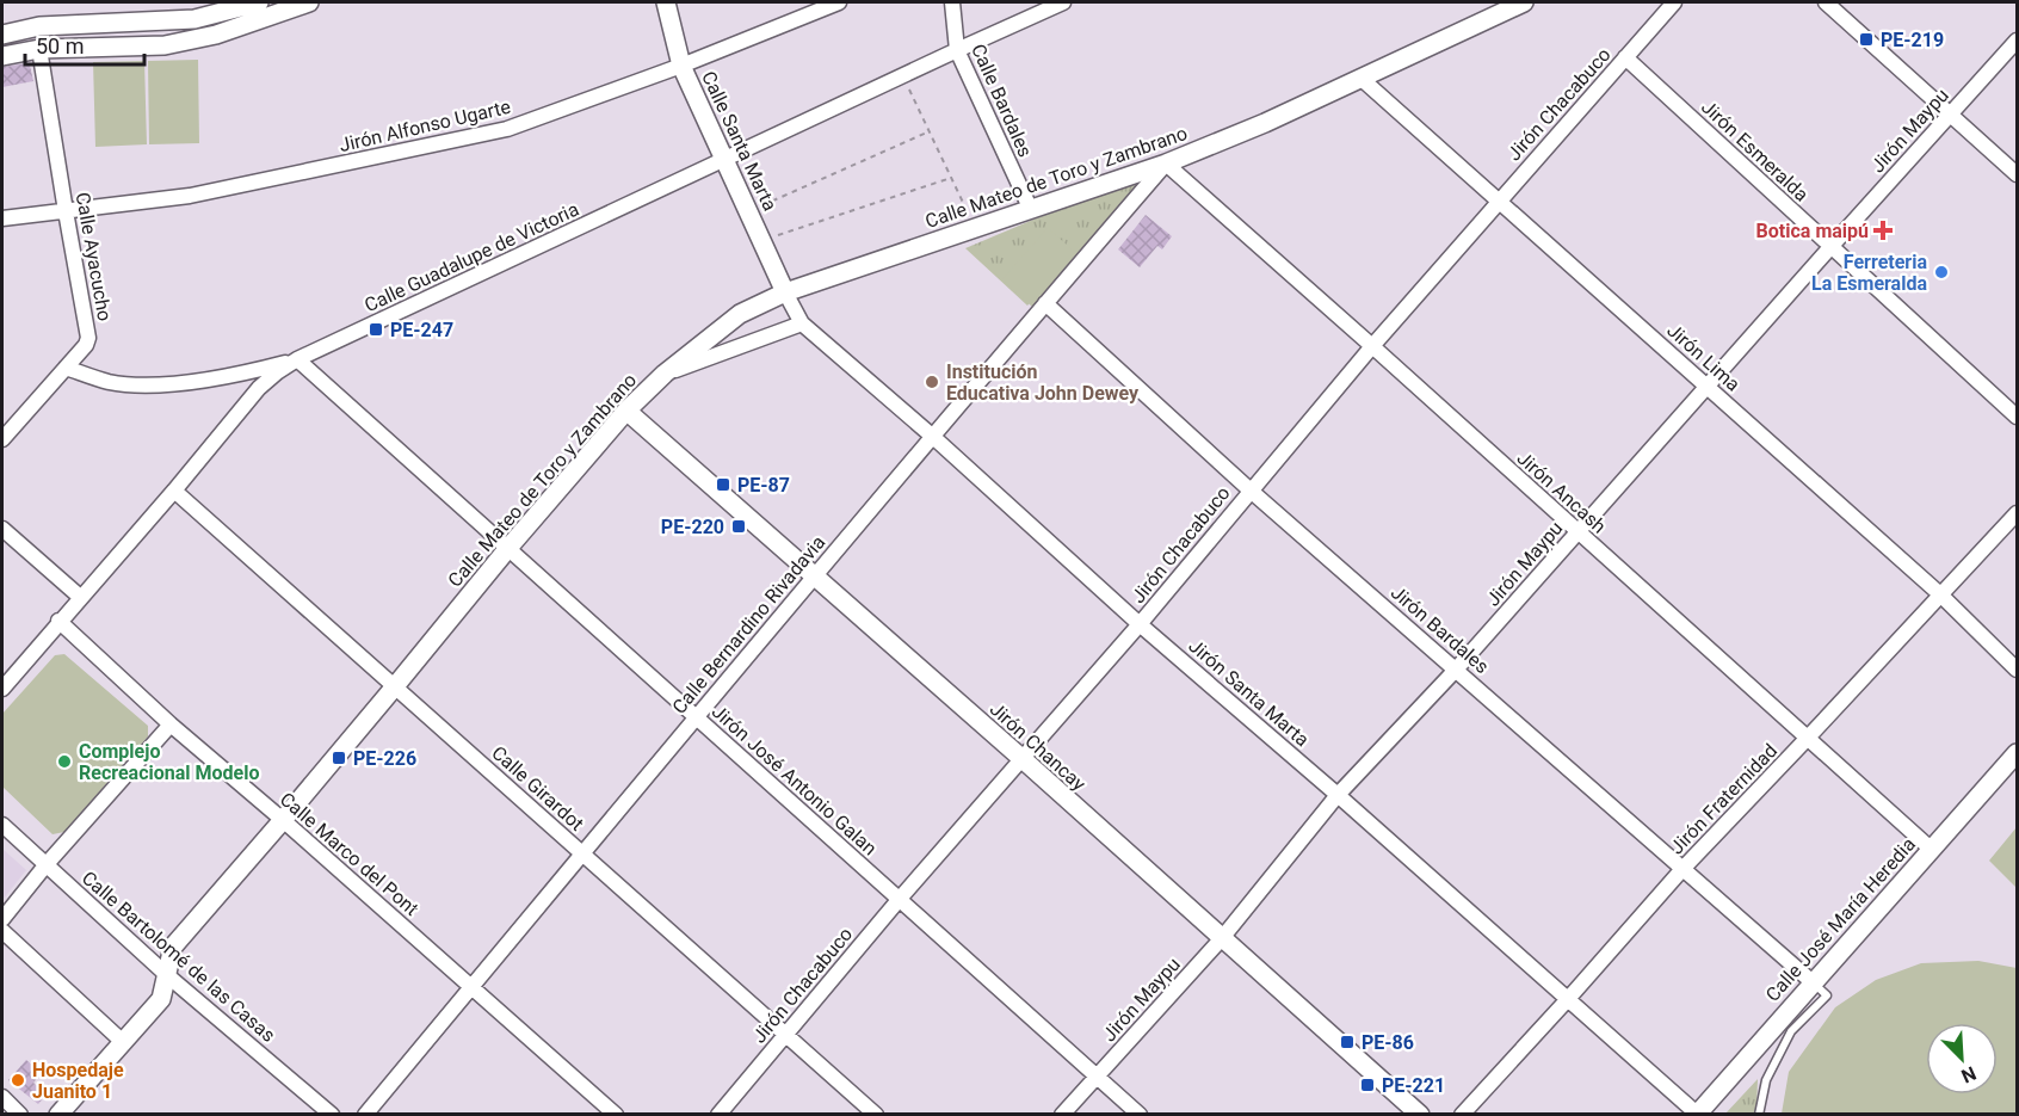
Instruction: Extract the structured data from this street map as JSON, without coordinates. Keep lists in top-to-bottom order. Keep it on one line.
{"streets":{"street":["Calle Bardales","Jirón Chacabuco","Jirón Alfonso Ugarte","Jirón Maypu","Calle Santa Marta","Jirón Esmeralda","Calle Mateo de Toro y Zambrano","Calle Ayacucho","Calle Guadalupe de Victoria","Jirón Lima","Jirón Ancash","Calle Bernardino Rivadavia","Jirón Bardales","Jirón Santa Marta","Jirón Chancay","Jirón José Antonio Galan","Calle Girardot","Jirón Fraternidad","Calle Marco del Pont","Calle José María Heredia","Calle Bartolomé de las Casas"]},"crossings":[["Calle Bardales","Calle Mateo de Toro y Zambrano"],["Calle Bardales","Calle Guadalupe de Victoria"],["Jirón Chacabuco","Jirón Esmeralda"],["Jirón Chacabuco","Jirón Lima"],["Jirón Chacabuco","Jirón Ancash"],["Jirón Chacabuco","Jirón Bardales"],["Jirón Chacabuco","Jirón Santa Marta"],["Jirón Chacabuco","Jirón Chancay"],["Jirón Chacabuco","Jirón José Antonio Galan"],["Jirón Chacabuco","Calle Girardot"],["Jirón Alfonso Ugarte","Calle Santa Marta"],["Jirón Alfonso Ugarte","Calle Ayacucho"],["Jirón Maypu","Jirón Esmeralda"],["Jirón Maypu","Jirón Lima"],["Jirón Maypu","Jirón Ancash"],["Jirón Maypu","Jirón Bardales"],["Jirón Maypu","Jirón Santa Marta"],["Jirón Maypu","Jirón Chancay"],["Jirón Maypu","Jirón José Antonio Galan"],["Calle Santa Marta","Calle Mateo de Toro y Zambrano"],["Calle Santa Marta","Calle Guadalupe de Victoria"],["Calle Santa Marta","Jirón Santa Marta"],["Calle Mateo de Toro y Zambrano","Jirón Lima"],["Calle Mateo de Toro y Zambrano","Jirón Ancash"],["Calle Mateo de Toro y Zambrano","Calle Bernardino Rivadavia"],["Calle Mateo de Toro y Zambrano","Jirón Santa Marta"],["Calle Mateo de Toro y Zambrano","Jirón Chancay"],["Calle Mateo de Toro y Zambrano","Jirón José Antonio Galan"],["Calle Mateo de Toro y Zambrano","Calle Girardot"],["Calle Mateo de Toro y Zambrano","Calle Marco del Pont"],["Calle Mateo de Toro y Zambrano","Calle Bartolomé de las Casas"],["Calle Guadalupe de Victoria","Jirón José Antonio Galan"],["Calle Guadalupe de Victoria","Calle Girardot"],["Calle Guadalupe de Victoria","Calle Marco del Pont"],["Jirón Lima","Jirón Fraternidad"],["Jirón Ancash","Calle Bernardino Rivadavia"],["Jirón Ancash","Jirón Fraternidad"],["Jirón Ancash","Calle José María Heredia"],["Calle Bernardino Rivadavia","Jirón Bardales"],["Calle Bernardino Rivadavia","Jirón Santa Marta"],["Calle Bernardino Rivadavia","Jirón Chancay"],["Calle Bernardino Rivadavia","Jirón José Antonio Galan"],["Calle Bernardino Rivadavia","Calle Girardot"],["Calle Bernardino Rivadavia","Calle Marco del Pont"],["Jirón Bardales","Jirón Fraternidad"],["Jirón Bardales","Calle José María Heredia"],["Jirón Santa Marta","Jirón Fraternidad"],["Jirón Santa Marta","Calle José María Heredia"]],"places":{"transit":["PE-219","PE-247","PE-87","PE-220","PE-226","PE-86","PE-221"],"health":["Botica maipú"],"other":["Ferreteria La Esmeralda","Institución Educativa John Dewey","Complejo Recreacional Modelo","Hospedaje Juanito 1"]},"scale_bar":"50 m","north":"bottom right"}
